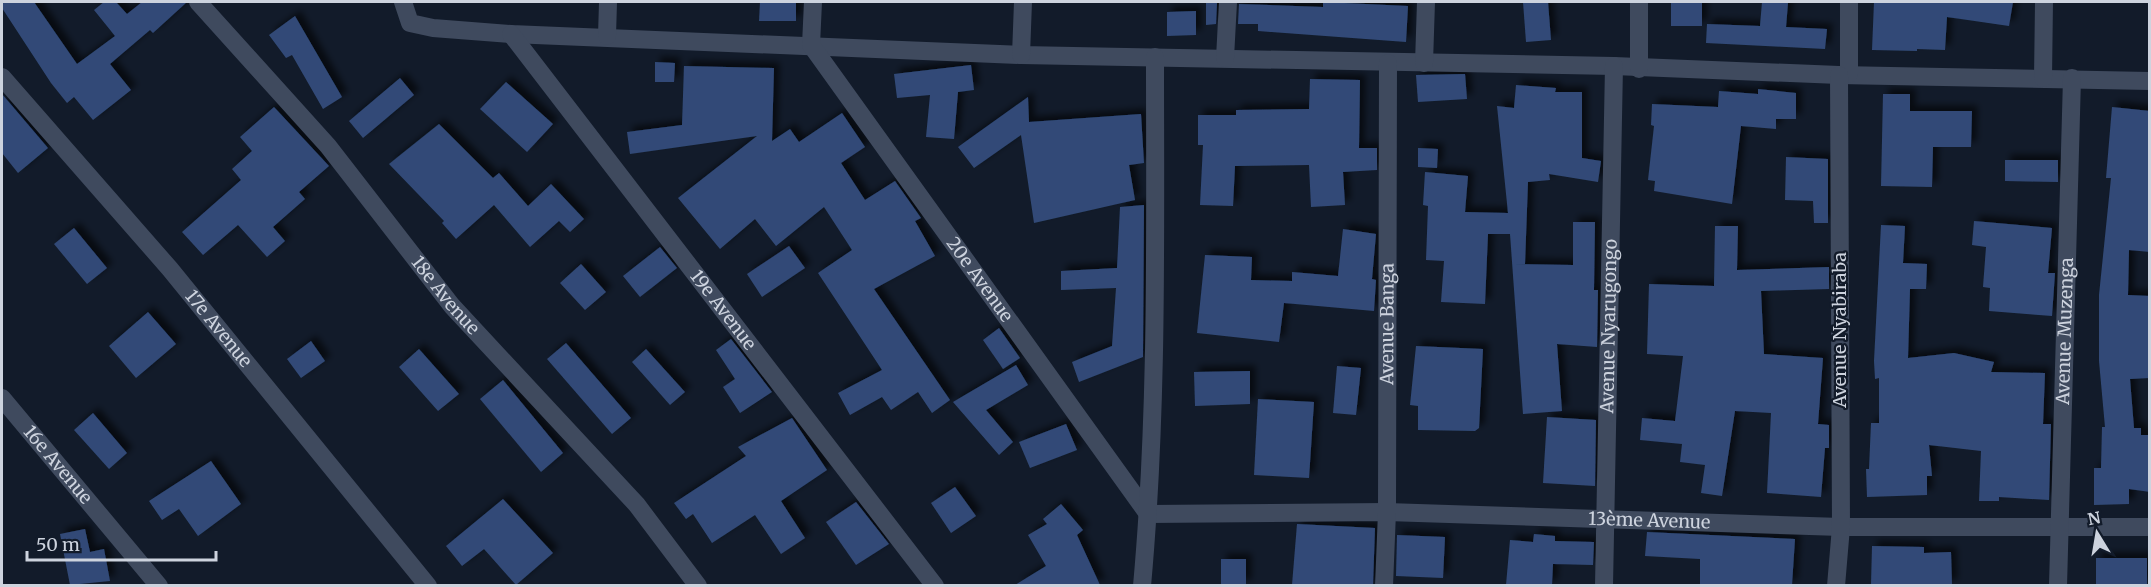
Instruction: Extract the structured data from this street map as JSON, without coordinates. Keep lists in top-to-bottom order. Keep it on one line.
{"streets":{"street":["20e Avenue","18e Avenue","19e Avenue","Avenue Banga","Avenue Nyarugongo","17e Avenue","Avenue Nyabiraba","Avenue Muzenga","16e Avenue","13ème Avenue"]},"crossings":[["20e Avenue","13ème Avenue"],["Avenue Banga","13ème Avenue"],["Avenue Nyarugongo","13ème Avenue"],["Avenue Nyabiraba","13ème Avenue"],["Avenue Muzenga","13ème Avenue"]],"scale_bar":"50 m","north":"top"}
